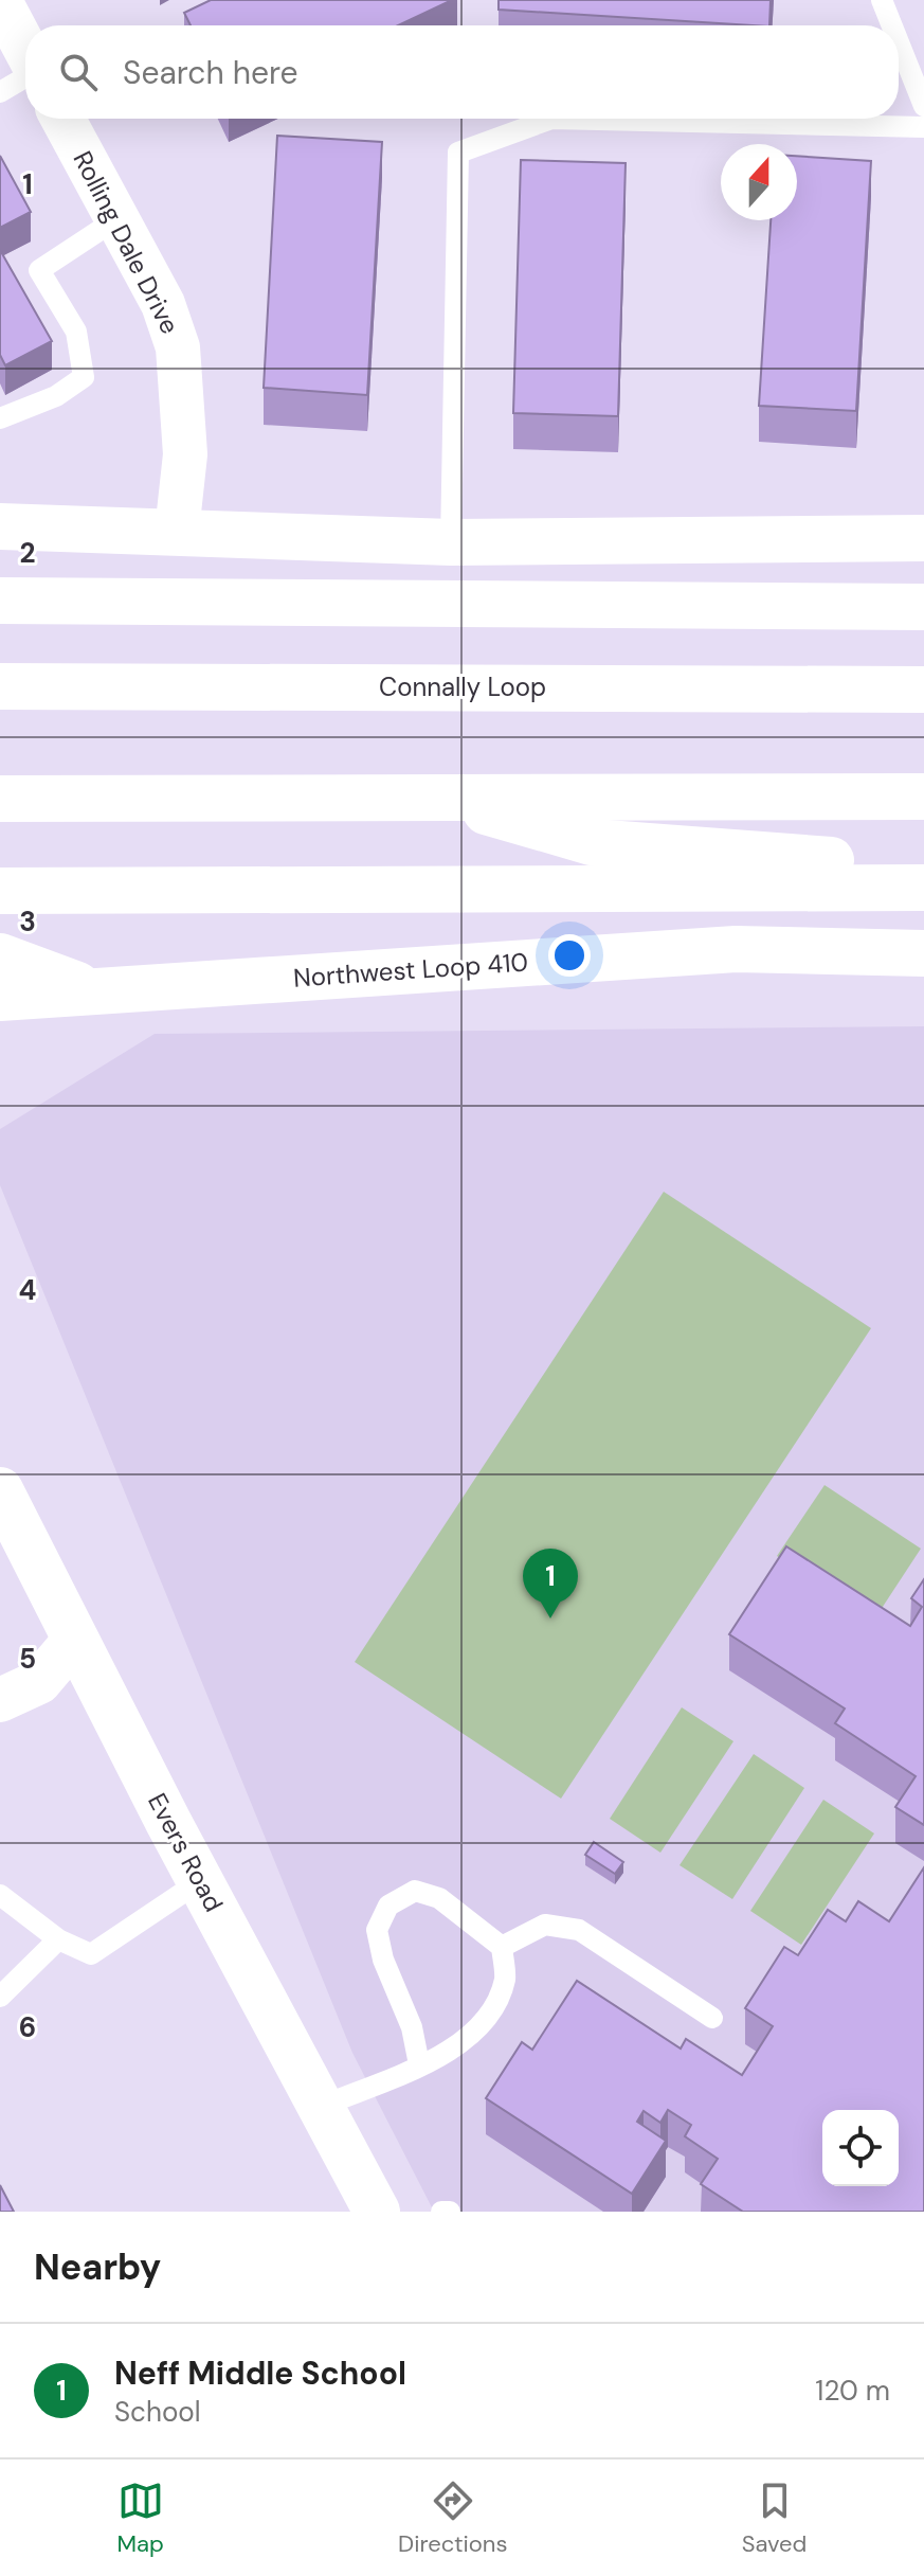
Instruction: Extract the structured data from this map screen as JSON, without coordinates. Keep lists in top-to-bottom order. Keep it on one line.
{"streets":{"main road":["Connally Loop","Northwest Loop 410","Evers Road"],"street":["Rolling Dale Drive"]},"north":"top","page":{"search":"Search here","pins":"1","heading":"Nearby","list":[{"mark":"1","name":"Neff Middle School","note":"School","value":"120 m"}],"nav":["Map","Directions","Saved"]},"grid":{"rows":["1","2","3","4","5","6"]}}
